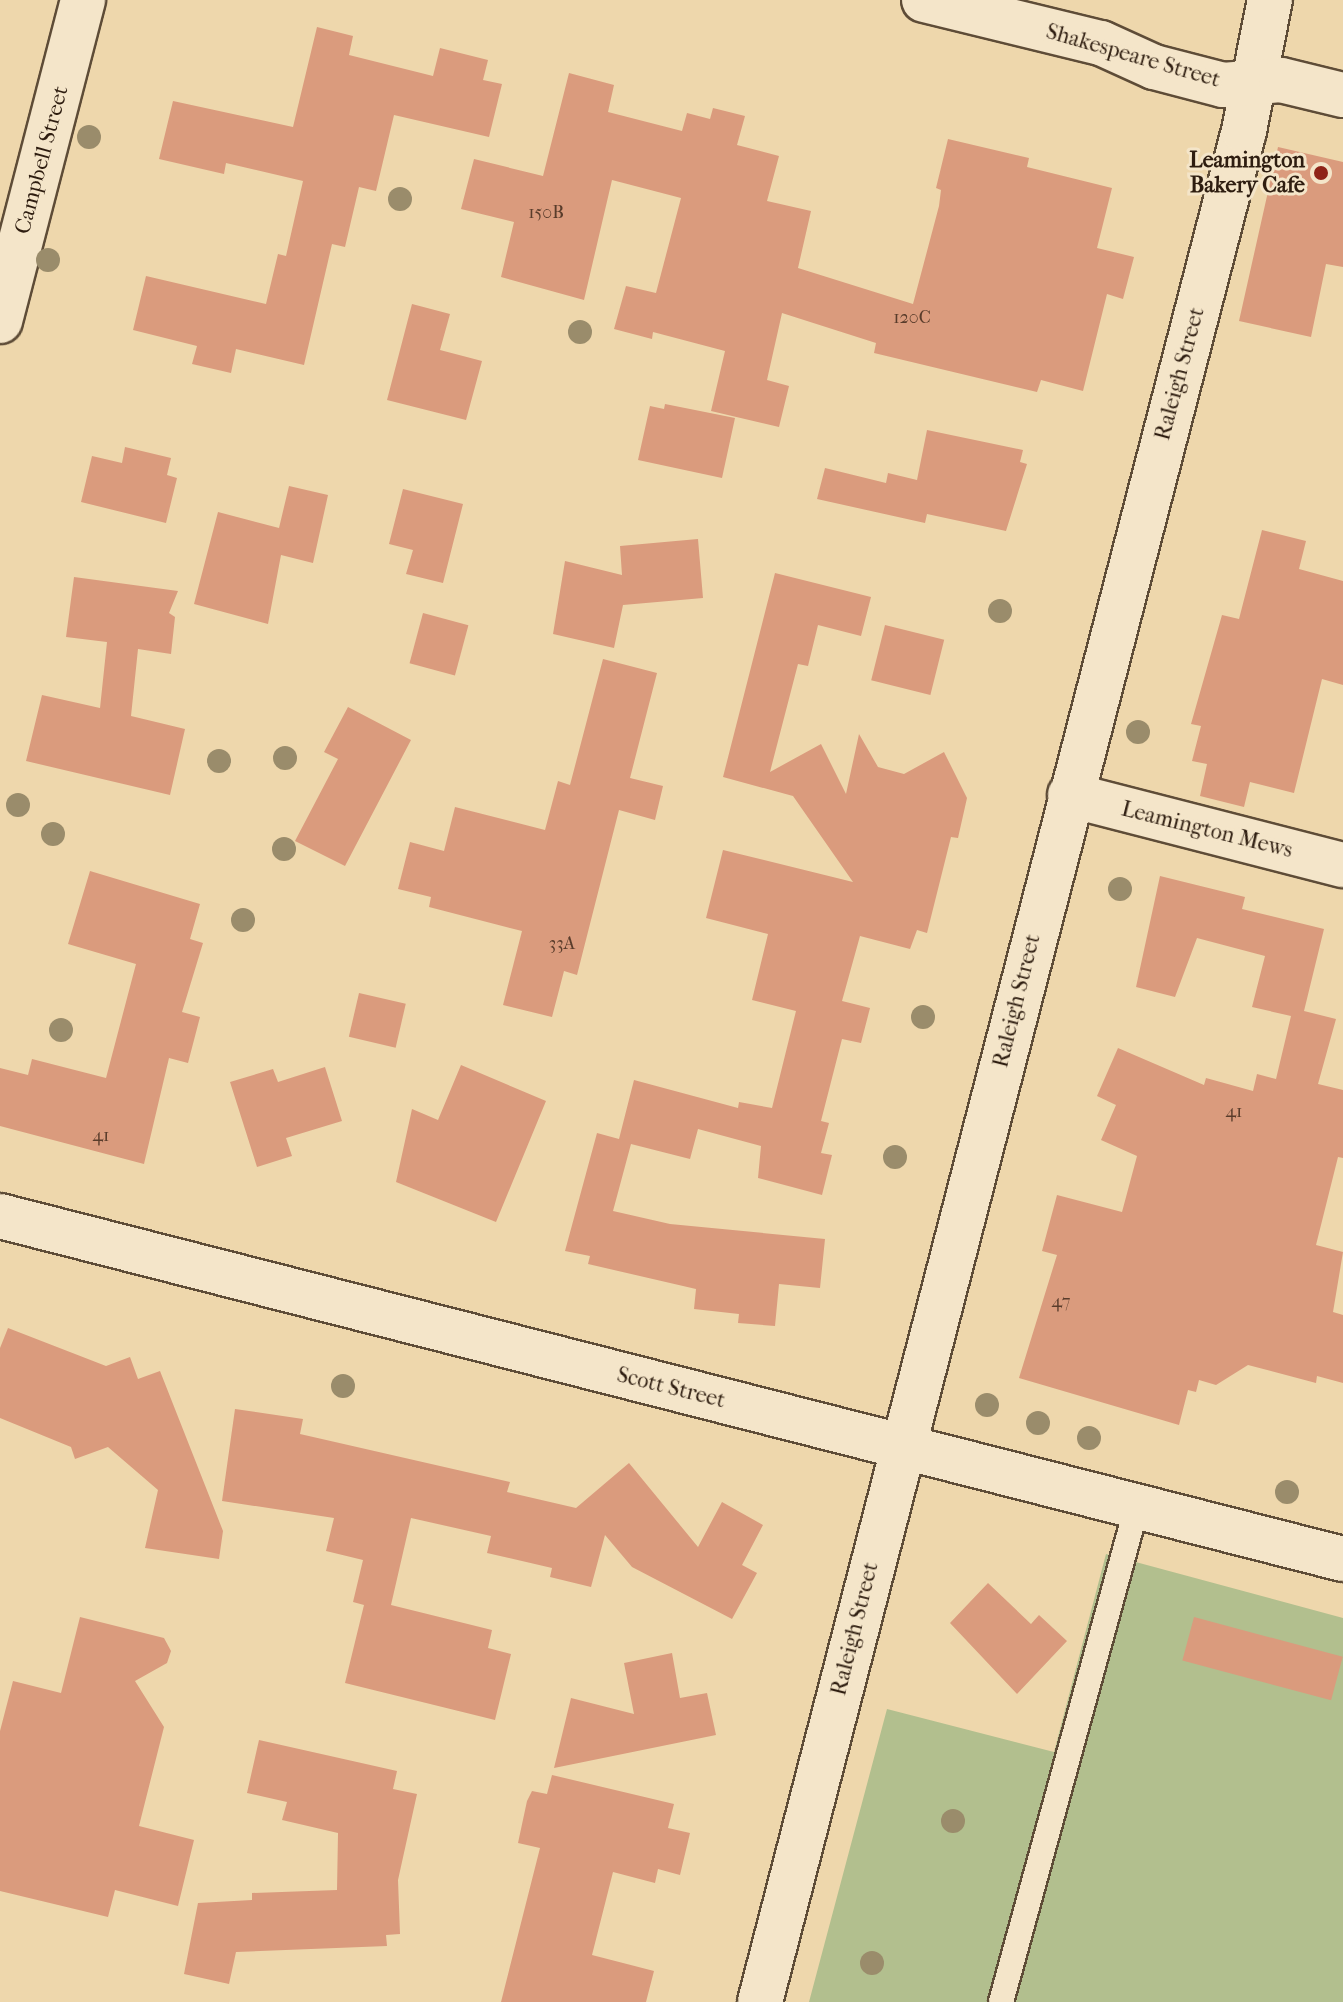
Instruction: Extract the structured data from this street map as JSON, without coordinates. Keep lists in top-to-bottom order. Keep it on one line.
{"streets":{"street":["Shakespeare Street","Campbell Street","Raleigh Street","Leamington Mews","Scott Street"]},"crossings":[["Shakespeare Street","Raleigh Street"],["Raleigh Street","Leamington Mews"],["Raleigh Street","Scott Street"]],"places":["Leamington Bakery Cafe"],"house_numbers":["150B","120C","33A","41","41","47"]}
